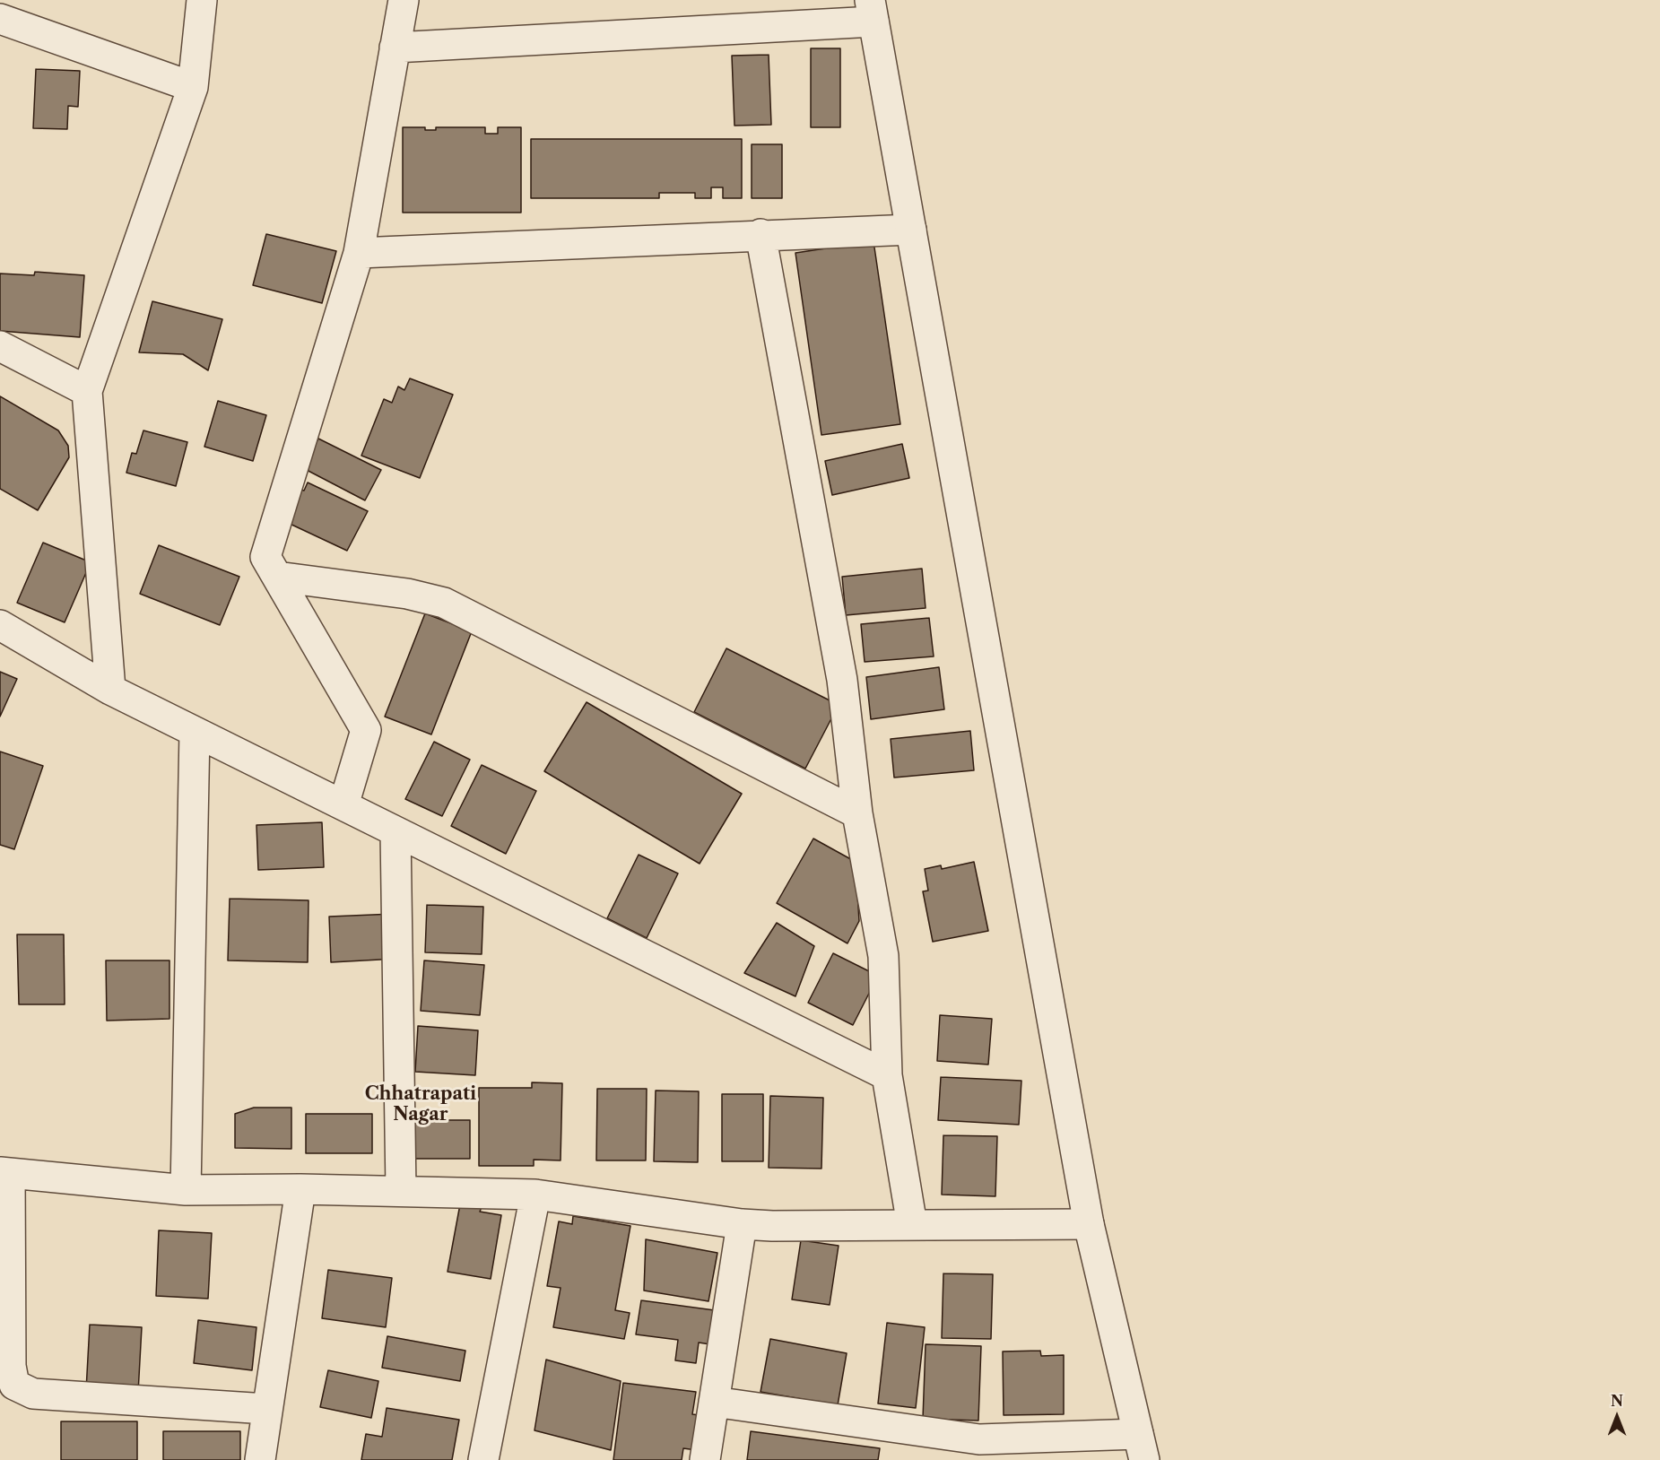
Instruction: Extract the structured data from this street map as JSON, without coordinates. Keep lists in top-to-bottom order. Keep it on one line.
{"districts":["Chhatrapati Nagar"],"north":"top"}
